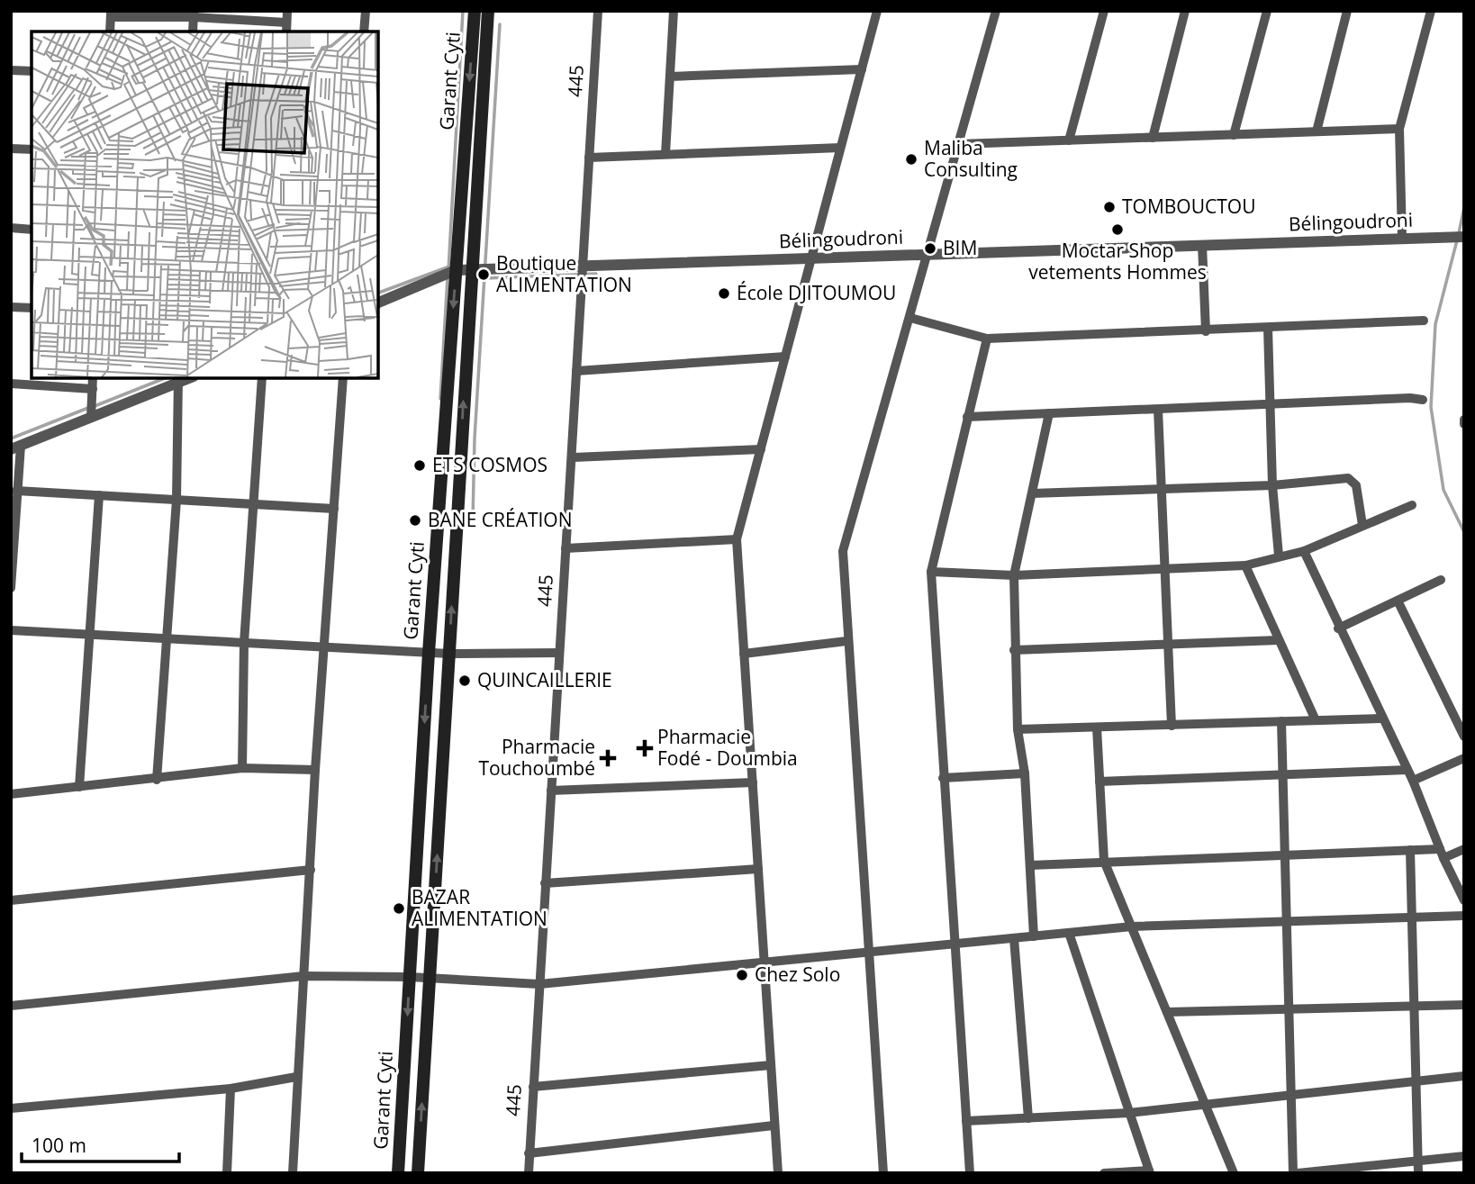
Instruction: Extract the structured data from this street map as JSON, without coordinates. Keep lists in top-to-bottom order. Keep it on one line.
{"streets":{"main road":["Garant Cyti"],"street":["445","Bélingoudroni"]},"crossings":[["Garant Cyti","Bélingoudroni"],["445","Bélingoudroni"]],"places":{"other":["Maliba Consulting","TOMBOUCTOU","Moctar Shop vetements Hommes","BIM","Boutique ALIMENTATION","École DJITOUMOU","ETS COSMOS","BANE CRÉATION","QUINCAILLERIE","BAZAR ALIMENTATION","Chez Solo"],"health":["Pharmacie Fodé - Doumbia","Pharmacie Touchoumbé"]},"scale_bar":"100 m"}
